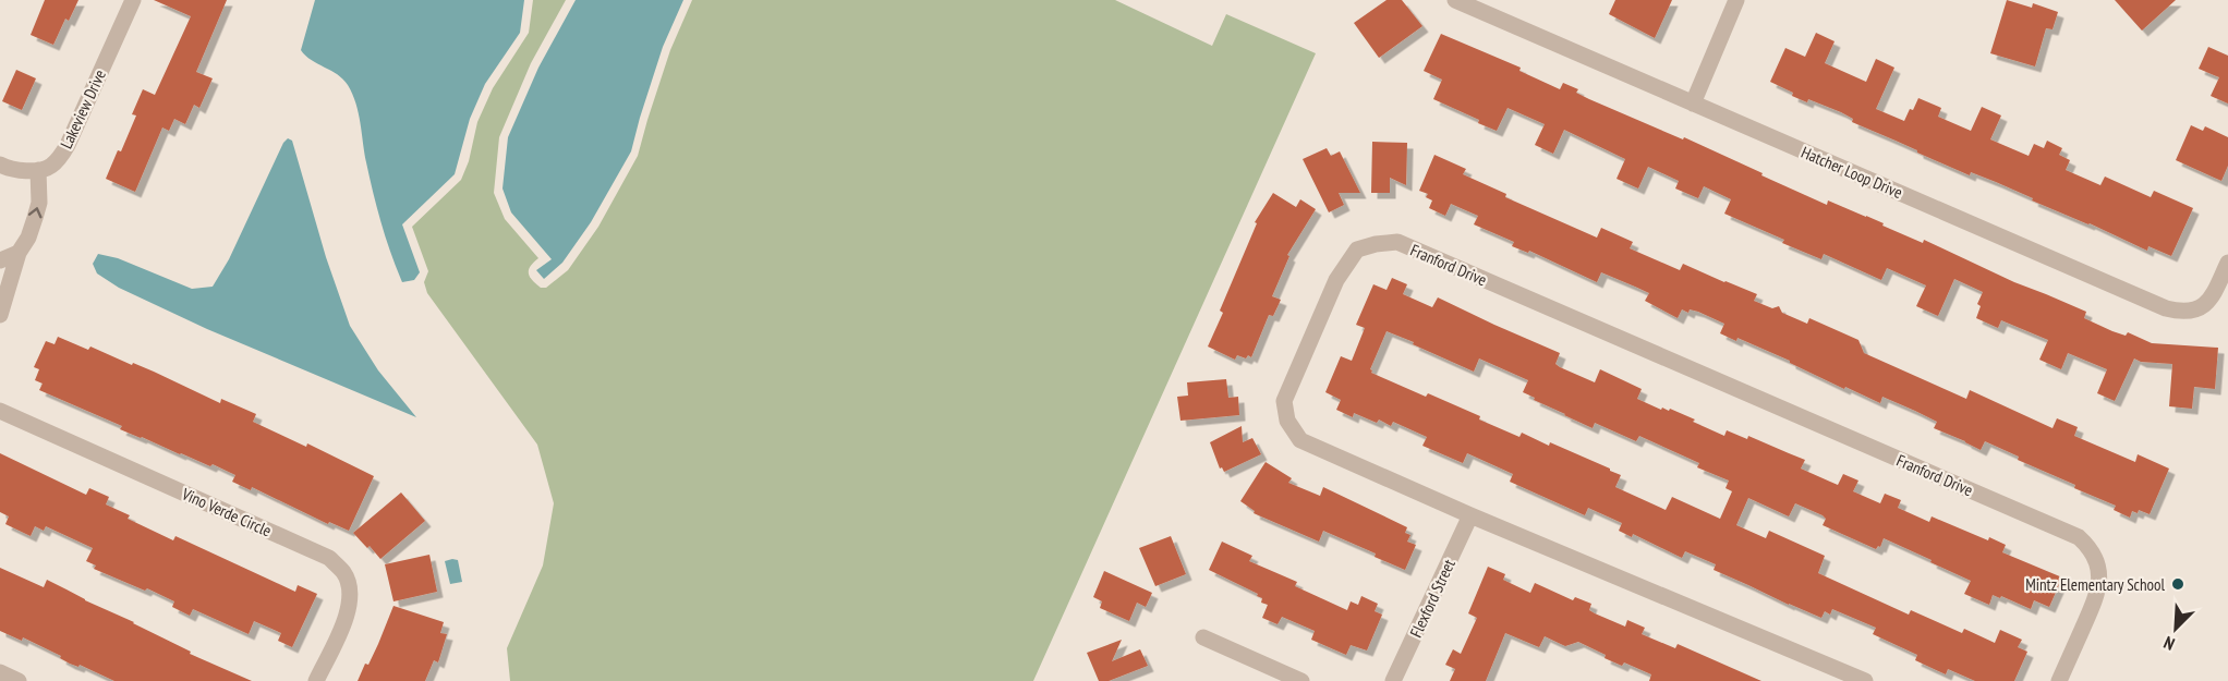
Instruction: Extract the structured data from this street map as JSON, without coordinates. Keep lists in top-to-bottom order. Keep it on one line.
{"streets":{"street":["Lakeview Drive","Hatcher Loop Drive","Franford Drive","Vino Verde Circle","Flexford Street"]},"crossings":[["Franford Drive","Flexford Street"]],"places":["Mintz Elementary School"],"north":"bottom left"}
